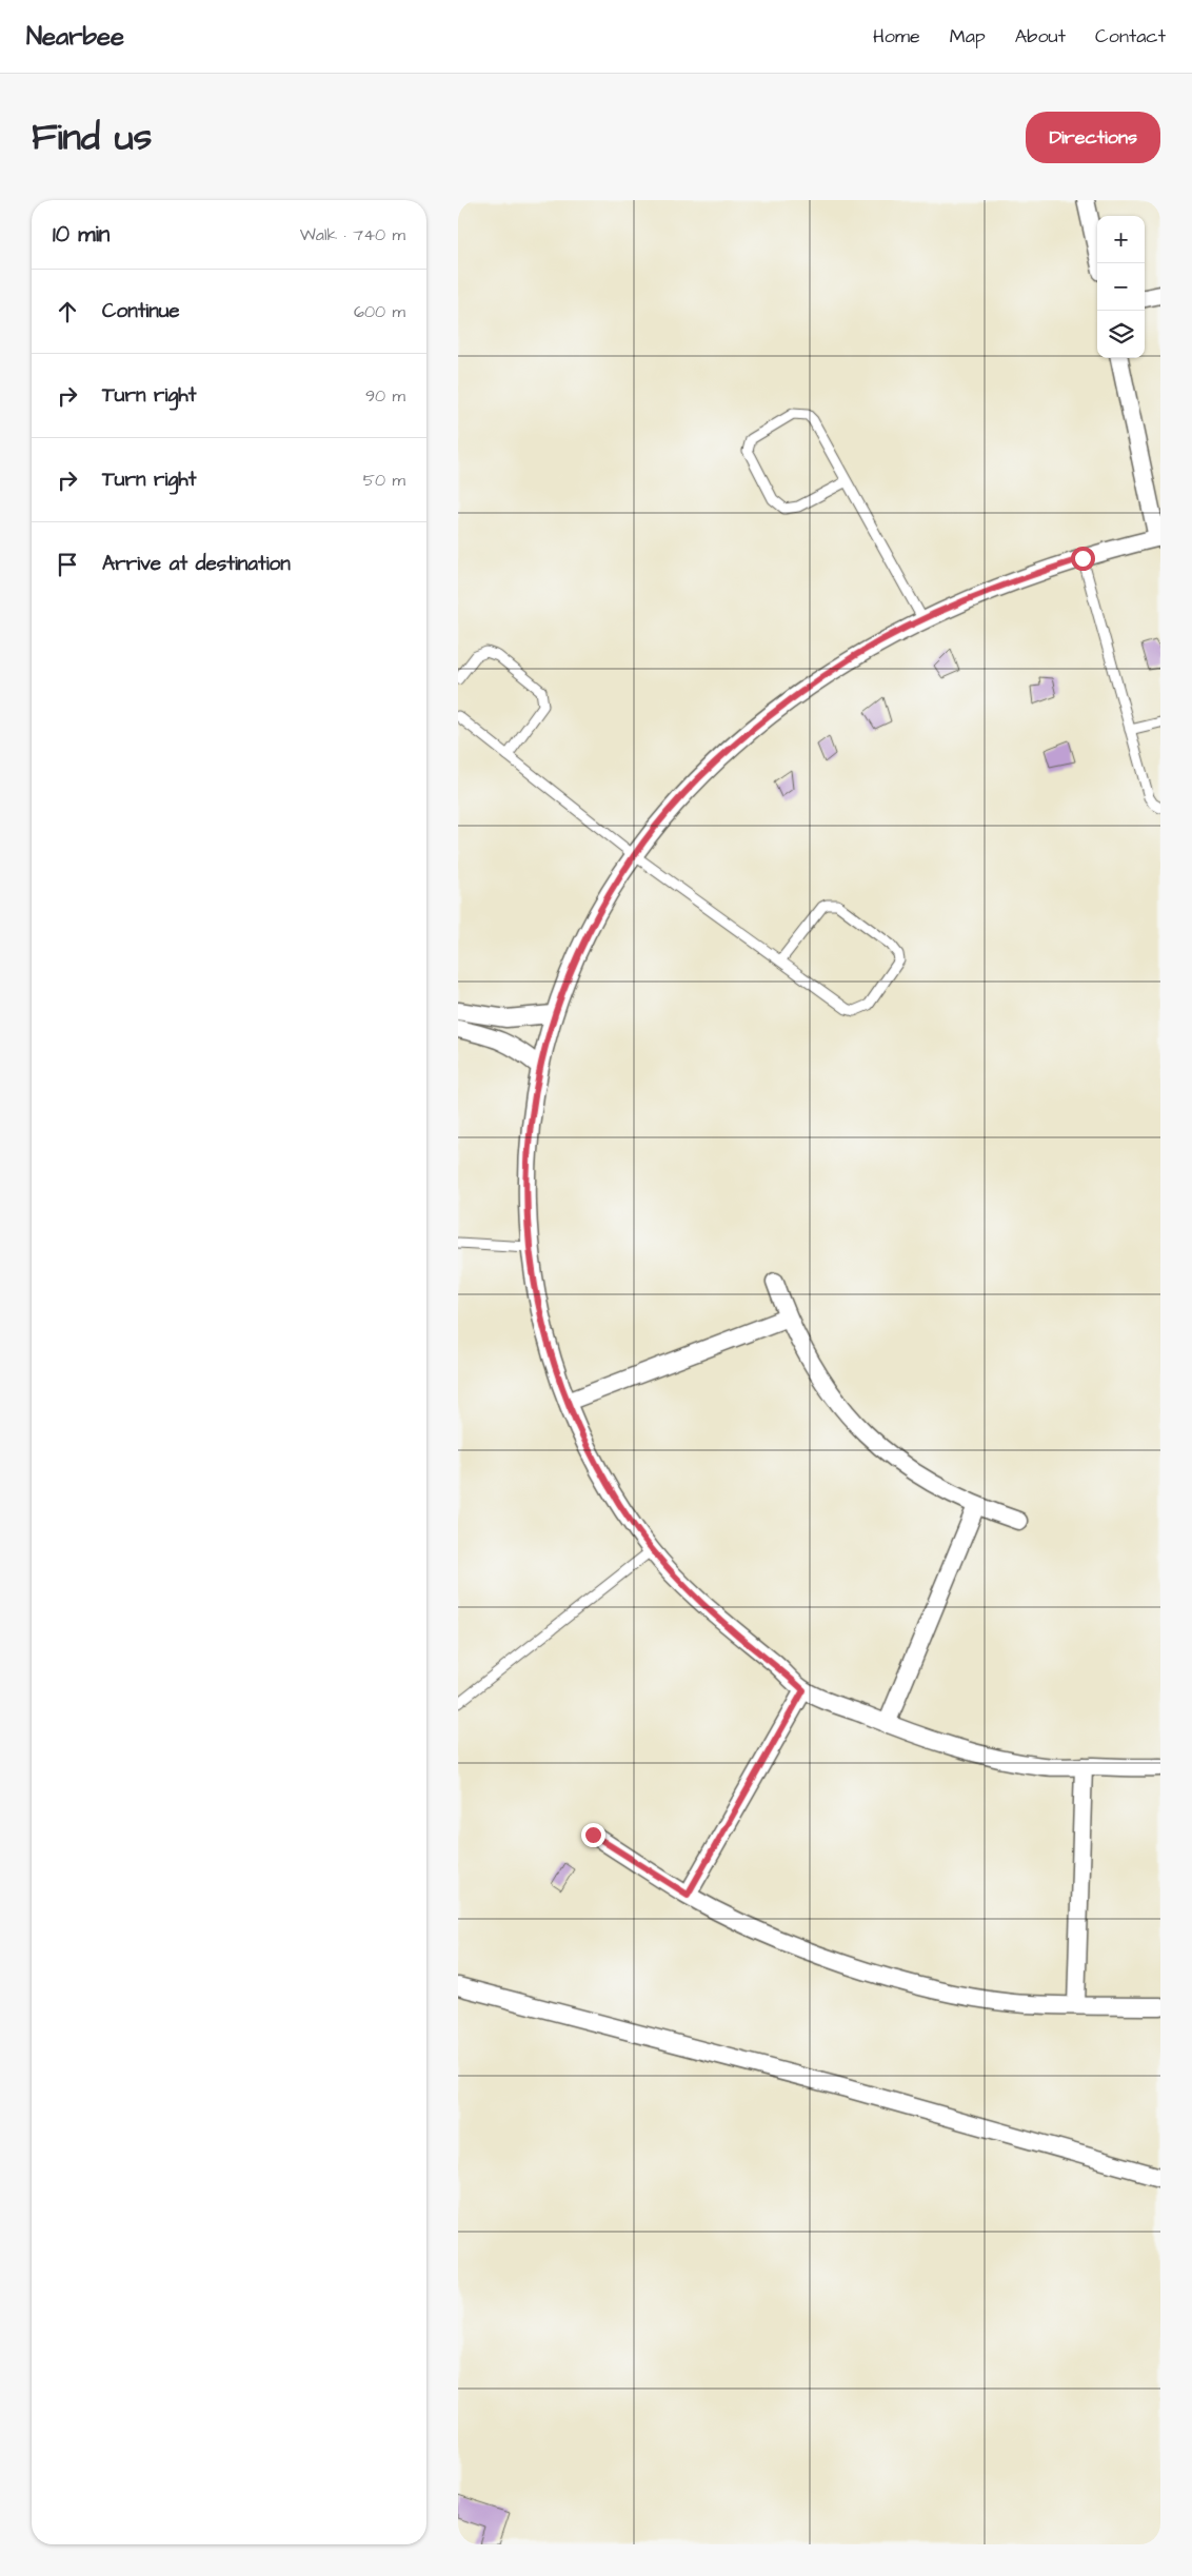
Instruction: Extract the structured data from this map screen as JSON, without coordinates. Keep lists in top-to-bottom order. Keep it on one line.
{"page":{"header":"Nearbee","nav":["Home","Map","About","Contact"],"title":"Find us","buttons":"Directions","heading":["10 min","Walk · 740 m"],"map_buttons":["+","−"],"list":[["Continue","600 m"],["Turn right","90 m"],["Turn right","50 m"],"Arrive at destination"]}}
